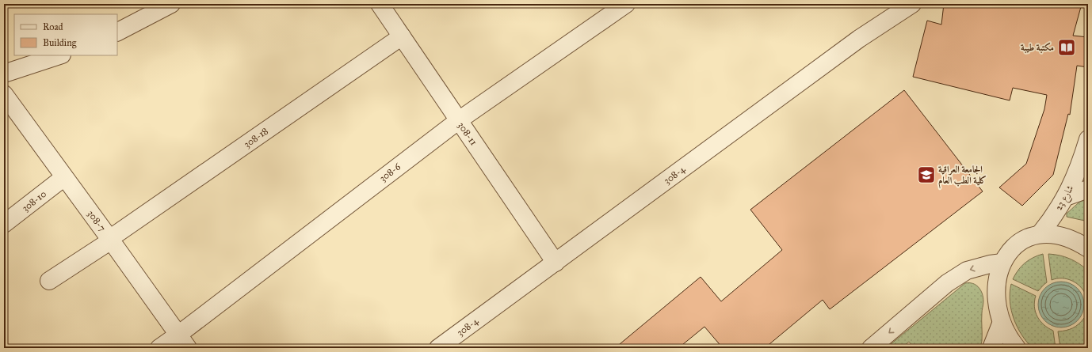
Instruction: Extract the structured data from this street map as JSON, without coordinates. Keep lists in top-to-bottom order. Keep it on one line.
{"streets":{"street":["308-11","308-18","308-6","308-4","شارع 23","308-10","308-7"]},"crossings":[["308-11","308-18"],["308-11","308-6"],["308-11","308-4"],["308-18","308-7"],["308-6","308-7"],["308-10","308-7"]],"places":{"library":["مكتبة طيبة"],"school or university":["الجامعة العراقية كلية الطب العام"]},"legend":["Road","Building"]}
